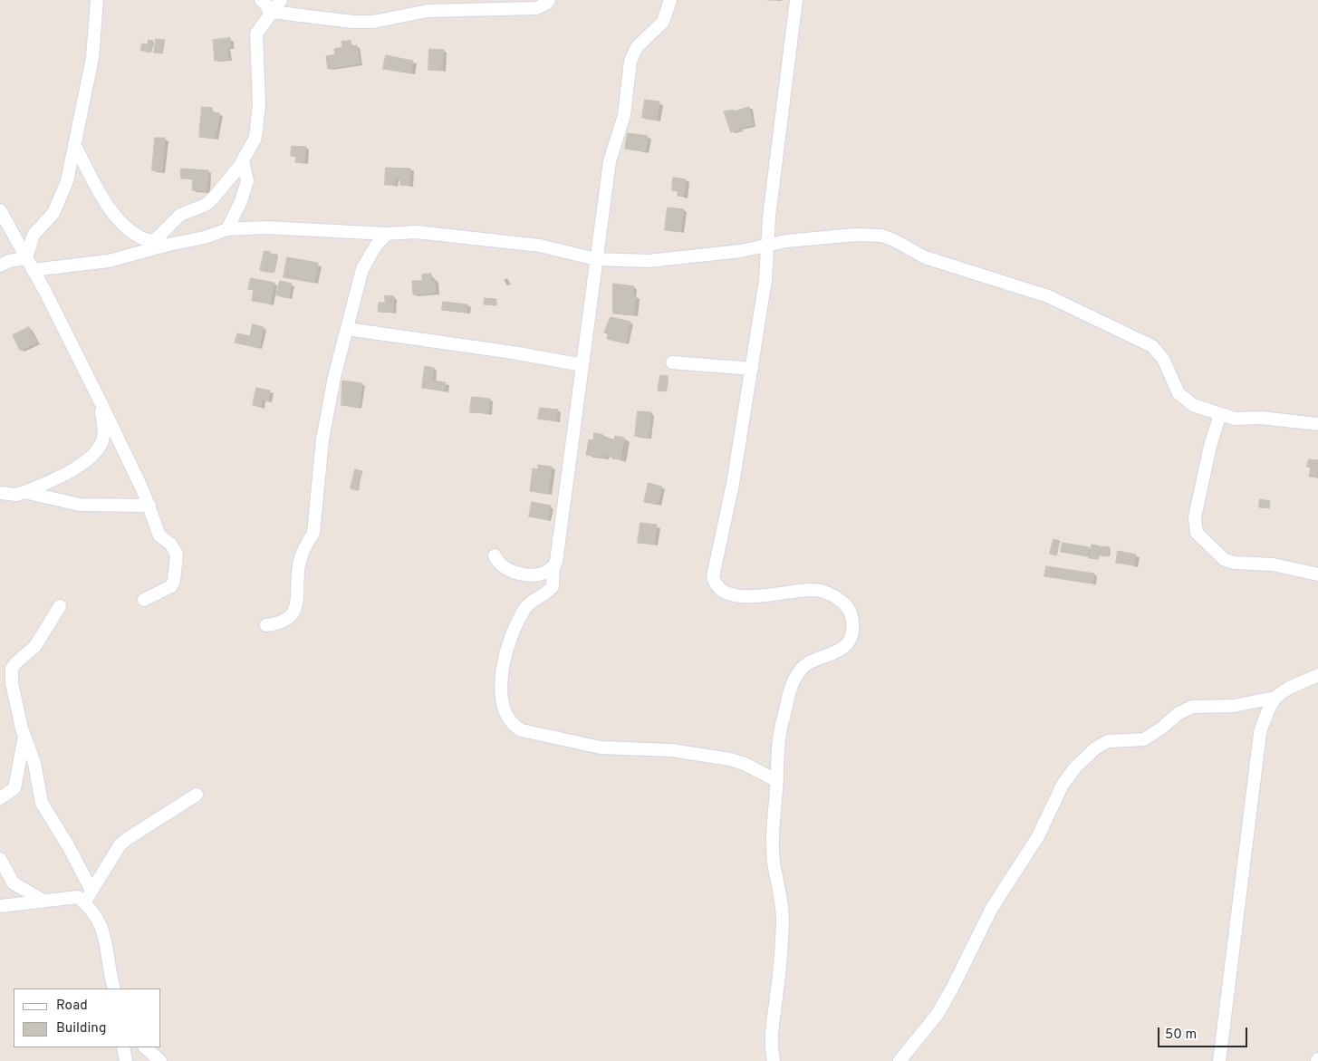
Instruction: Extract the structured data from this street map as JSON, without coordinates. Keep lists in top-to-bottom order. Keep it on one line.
{"legend":["Road","Building"],"scale_bar":"50 m"}
